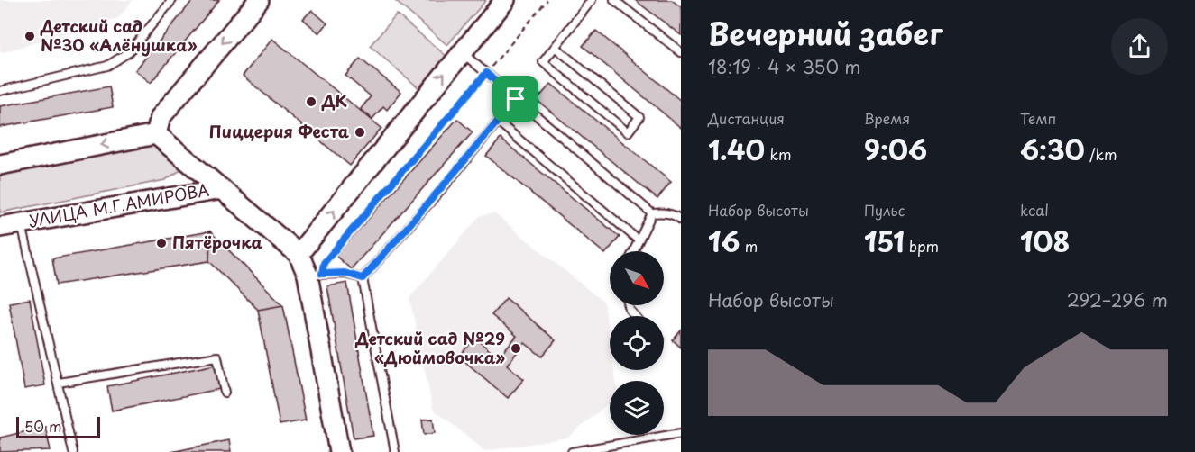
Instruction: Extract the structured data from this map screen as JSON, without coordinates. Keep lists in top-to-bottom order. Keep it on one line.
{"streets":{"street":["УЛИЦА М.Г.АМИРОВА"]},"places":["Детский сад №30 «Алёнушка»","ДК","Пиццерия Феста","Пятёрочка","Детский сад №29 «Дюймовочка»"],"scale_bar":"50 m","north":"bottom right","page":{"heading":["Вечерний забег","18:19 · 4 × 350 m"],"stats":[["Дистанция","1.40 km"],["Время","9:06"],["Темп","6:30 /km"],["Набор высоты","16 m"],["Пульс","151 bpm"],["kcal","108"]],"chart":["Набор высоты","292–296 m"],"scale":"50 m"}}
